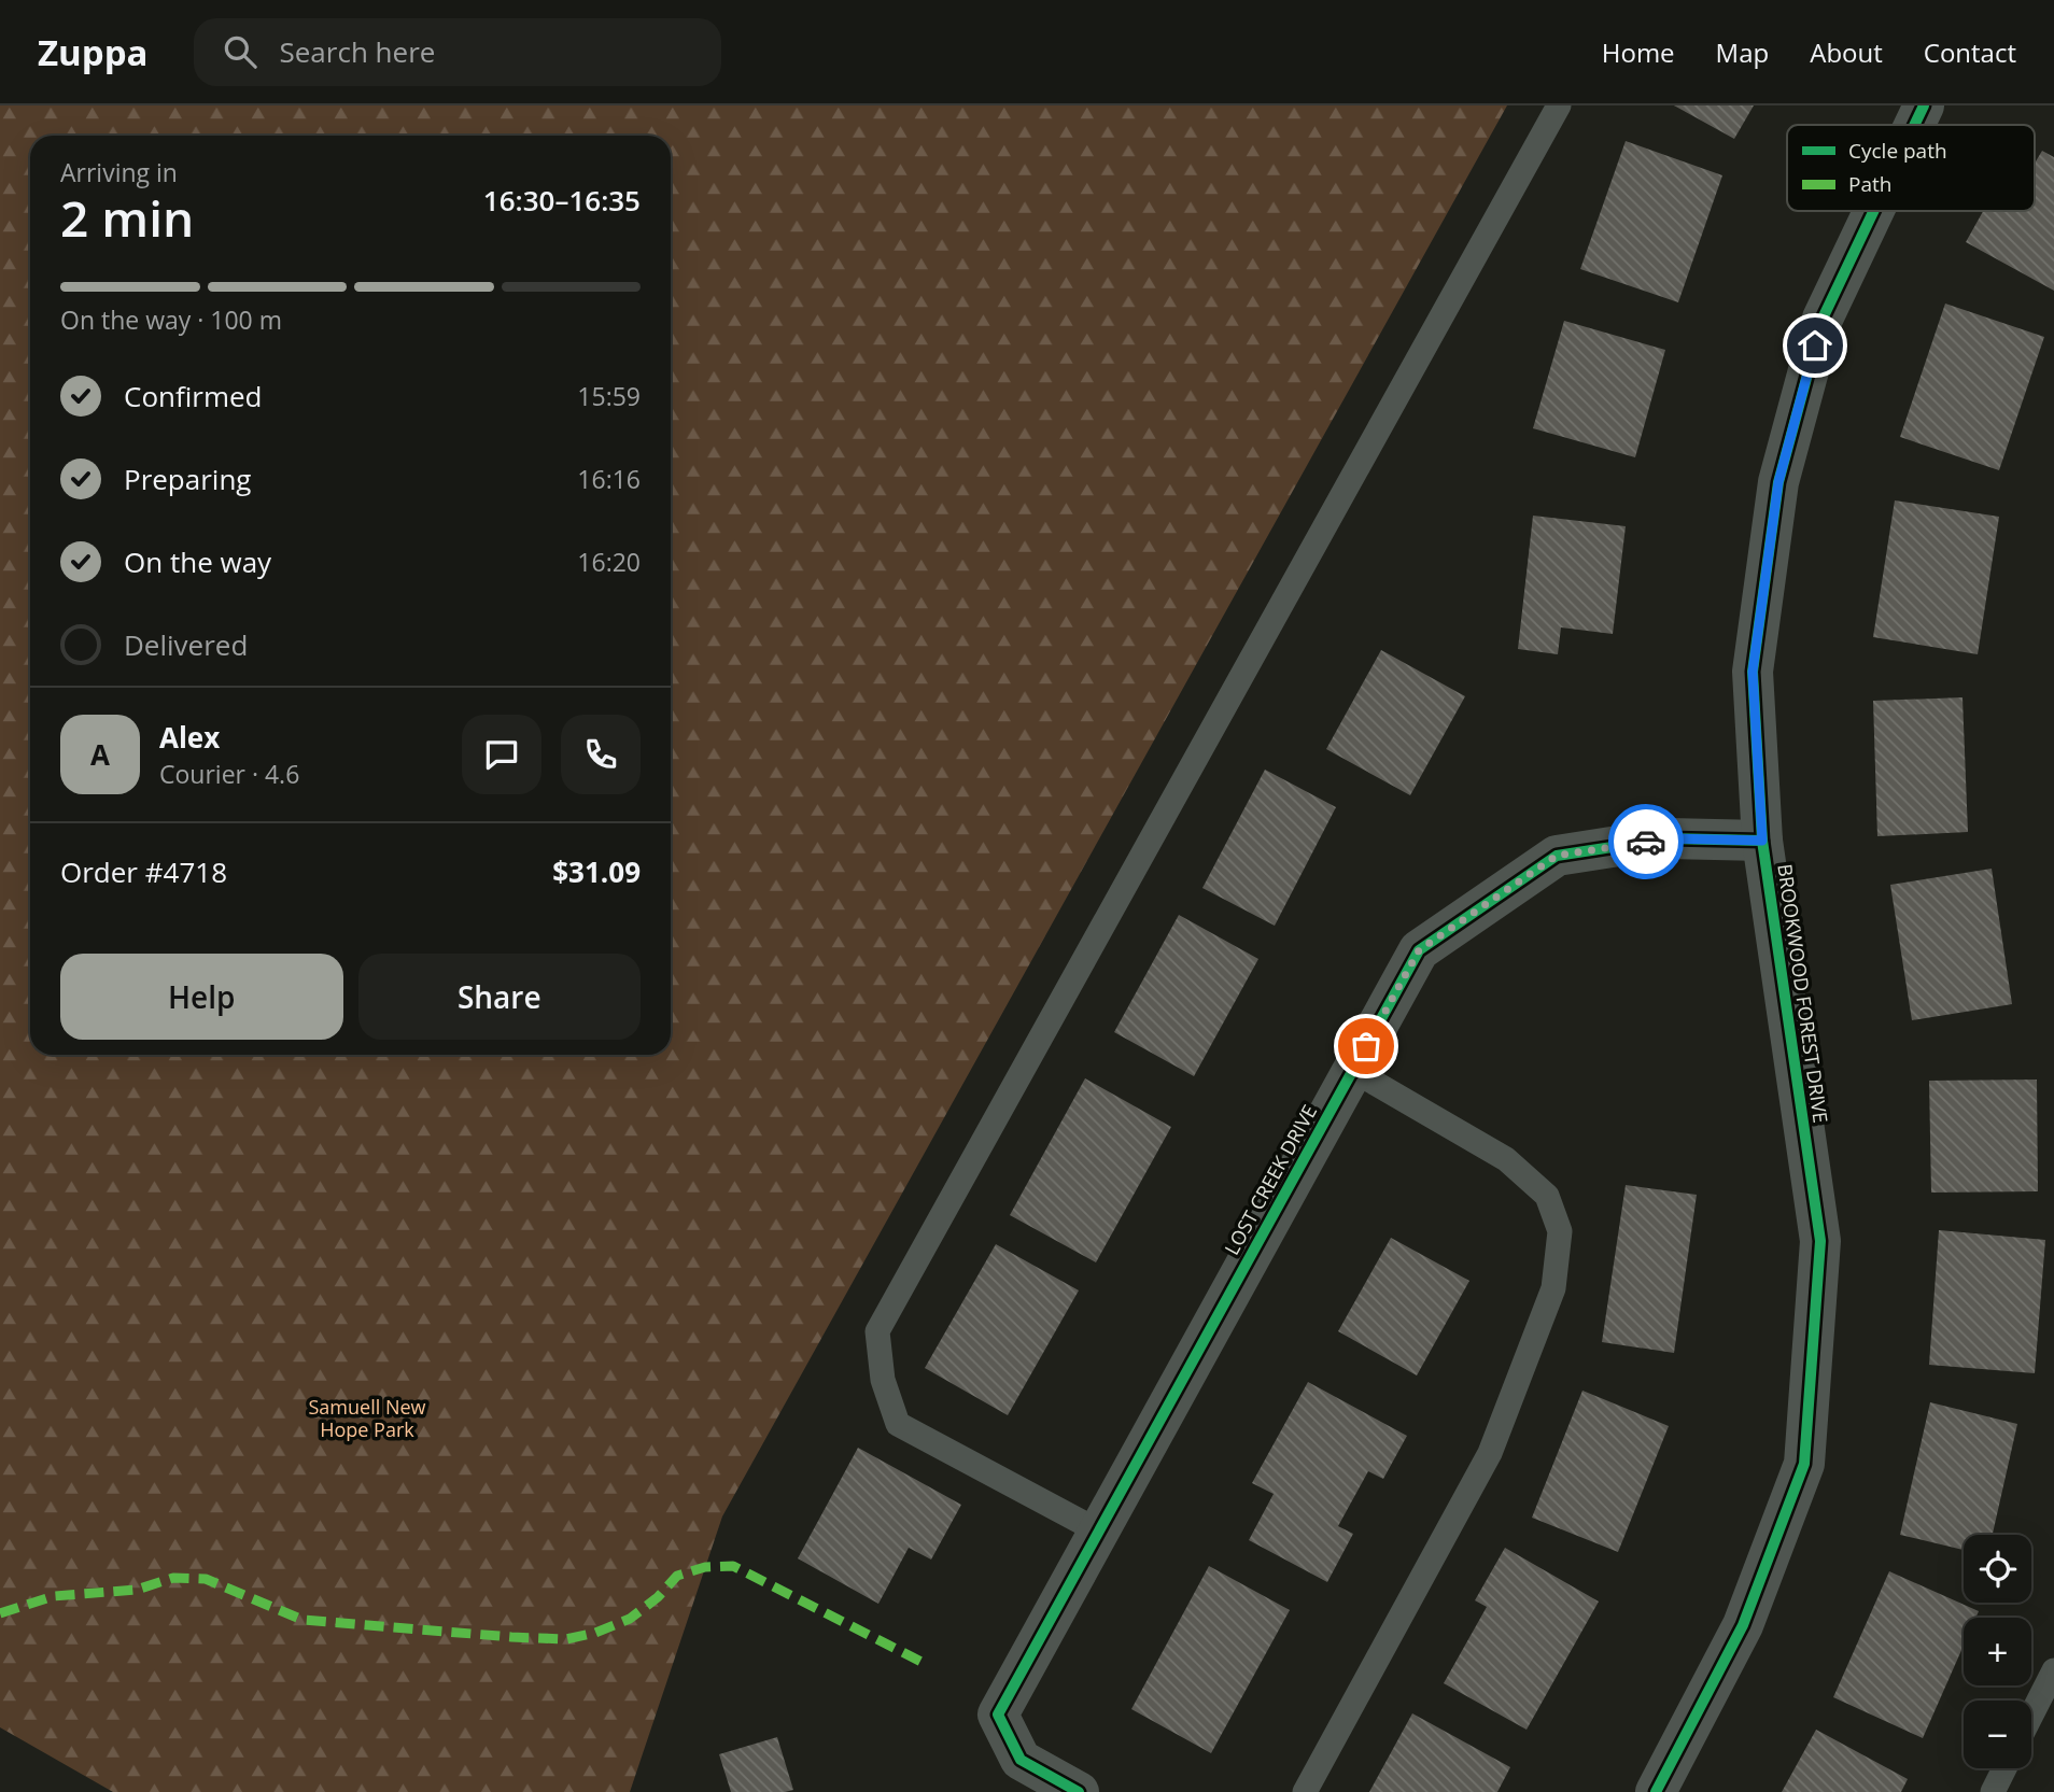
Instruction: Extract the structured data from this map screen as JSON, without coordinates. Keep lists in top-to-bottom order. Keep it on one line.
{"streets":{"street":["BROOKWOOD FOREST DRIVE","LOST CREEK DRIVE"]},"crossings":[["BROOKWOOD FOREST DRIVE","LOST CREEK DRIVE"]],"parks":["Samuell New Hope Park"],"legend":["Cycle path","Path"],"page":{"header":"Zuppa","search":"Search here","nav":["Home","Map","About","Contact"],"heading":["2 min","Arriving in","16:30–16:35"],"panel":["Alex","Courier · 4.6","Order #4718","$31.09"],"bar":"On the way · 100 m","list":[["Confirmed","15:59"],["Preparing","16:16"],["On the way","16:20"],"Delivered"],"round":"A","buttons":["Help","Share"],"map_buttons":["+","−"]}}
